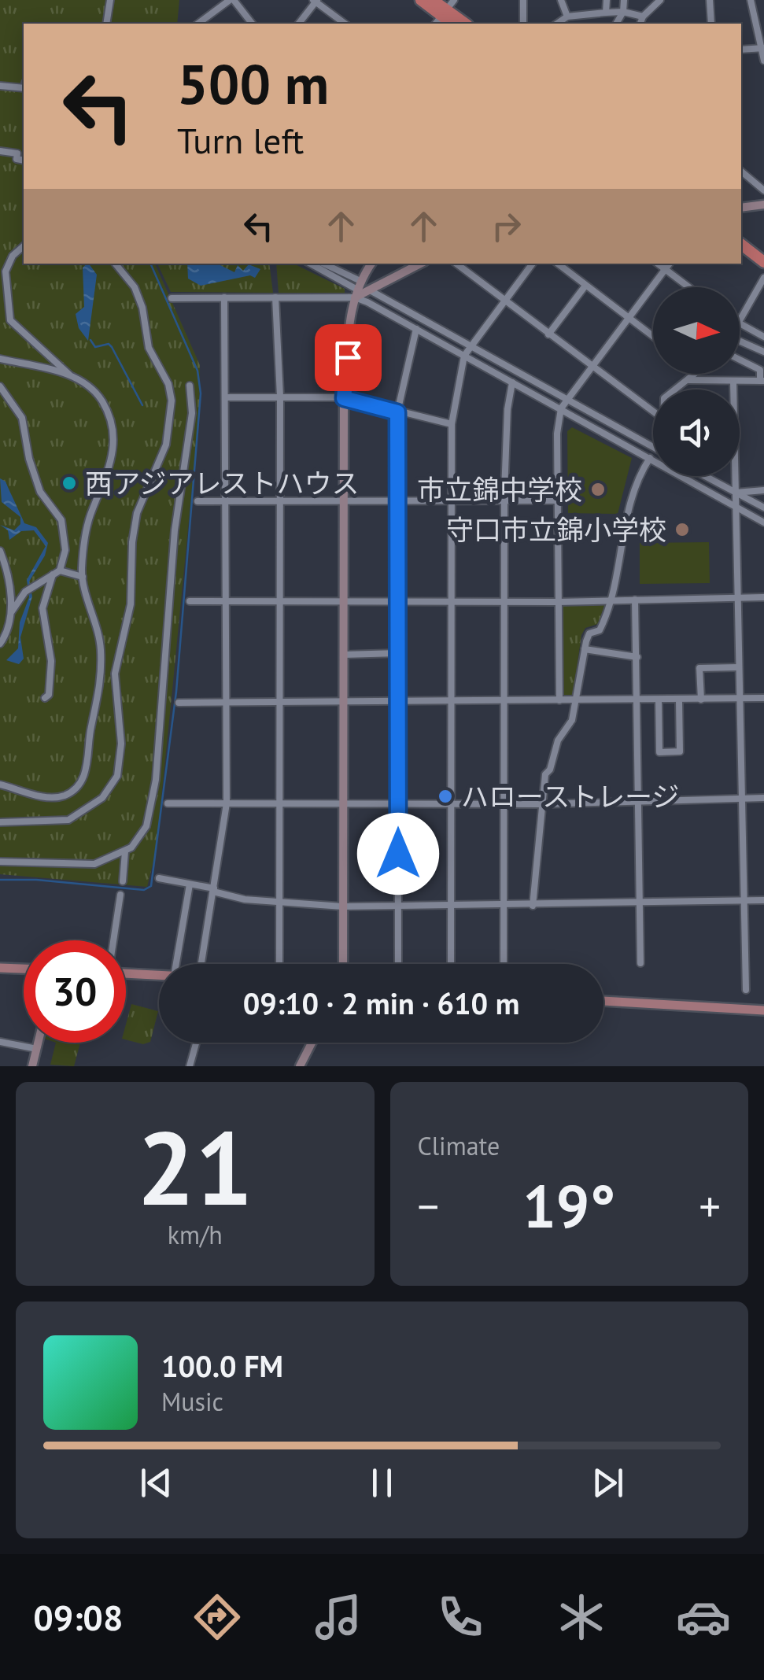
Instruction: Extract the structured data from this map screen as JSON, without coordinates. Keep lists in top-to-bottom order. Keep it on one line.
{"places":["西アジアレストハウス","市立錦中学校","守口市立錦小学校","ハローストレージ"],"north":"right","page":{"turn":["500 m","Turn left"],"limit":"30","trip":"09:10 · 2 min · 610 m","tile":[["21","km/h"],"Climate"],"heat":["−","19°","+"],"song":["100.0 FM","Music"],"tabs":"09:08"}}
